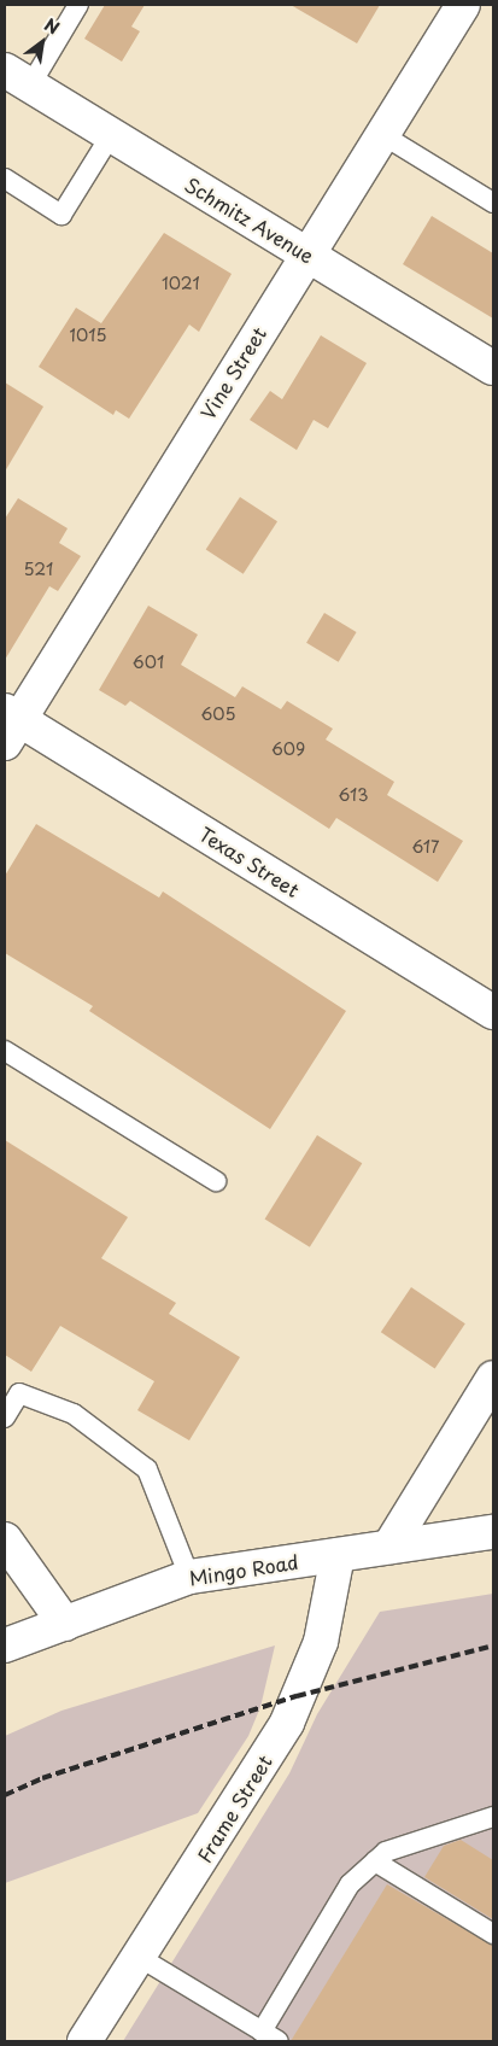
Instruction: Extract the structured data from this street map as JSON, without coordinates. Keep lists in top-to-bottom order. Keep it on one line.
{"streets":{"street":["Schmitz Avenue","Vine Street","Texas Street","Mingo Road","Frame Street"]},"crossings":[["Schmitz Avenue","Vine Street"],["Vine Street","Texas Street"],["Mingo Road","Frame Street"]],"house_numbers":["1021","1015","521","601","605","609","613","617"],"north":"top right"}
